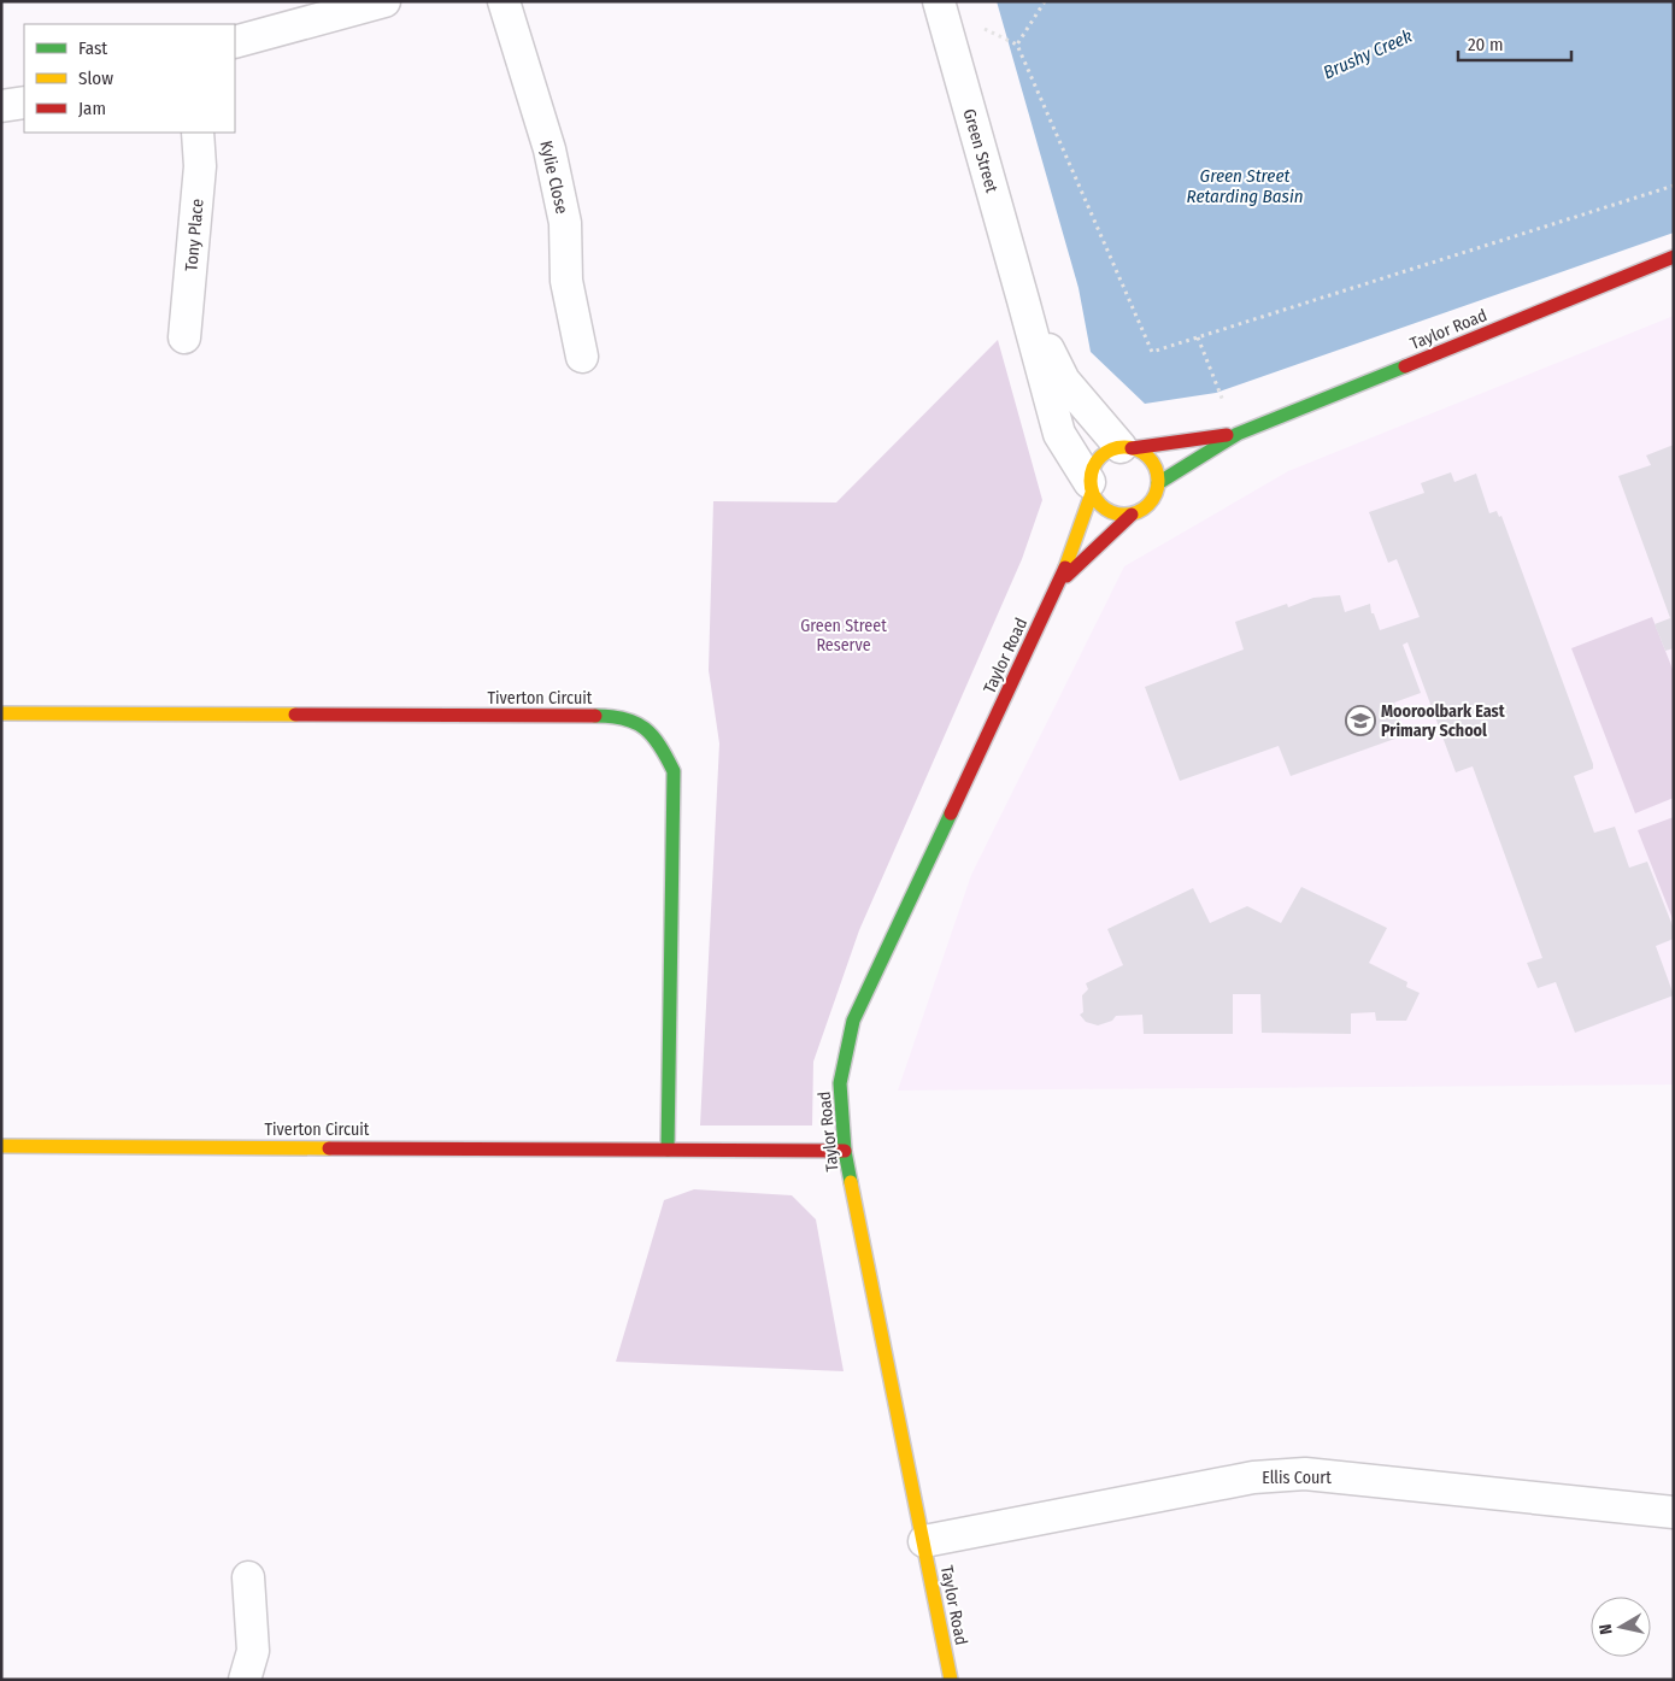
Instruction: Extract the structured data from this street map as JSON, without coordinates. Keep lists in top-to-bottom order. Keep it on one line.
{"streets":{"street":["Green Street","Kylie Close","Tony Place","Taylor Road","Tiverton Circuit","Ellis Court"]},"crossings":[["Green Street","Taylor Road"],["Taylor Road","Tiverton Circuit"],["Taylor Road","Ellis Court"]],"water":["Brushy Creek","Green Street Retarding Basin"],"parks":["Green Street Reserve"],"places":{"school or university":["Mooroolbark East Primary School"]},"legend":["Fast","Slow","Jam"],"scale_bar":"20 m","north":"left"}
